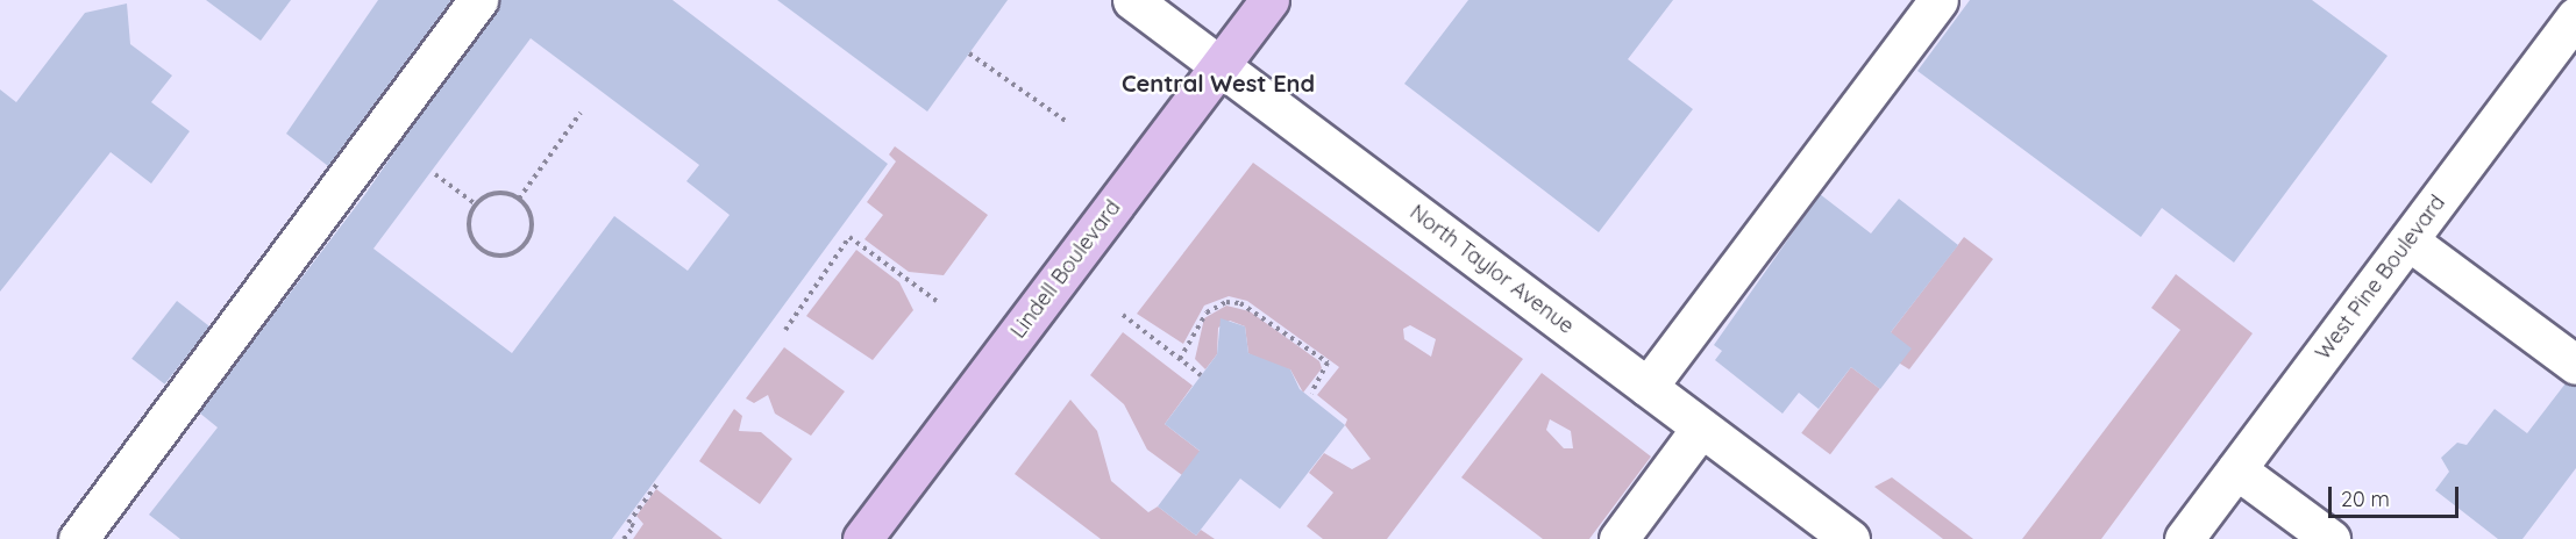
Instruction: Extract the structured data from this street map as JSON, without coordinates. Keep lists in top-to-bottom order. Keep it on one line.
{"streets":{"main road":["Lindell Boulevard"],"street":["North Taylor Avenue","West Pine Boulevard"]},"crossings":[["Lindell Boulevard","North Taylor Avenue"]],"districts":["Central West End"],"scale_bar":"20 m"}
